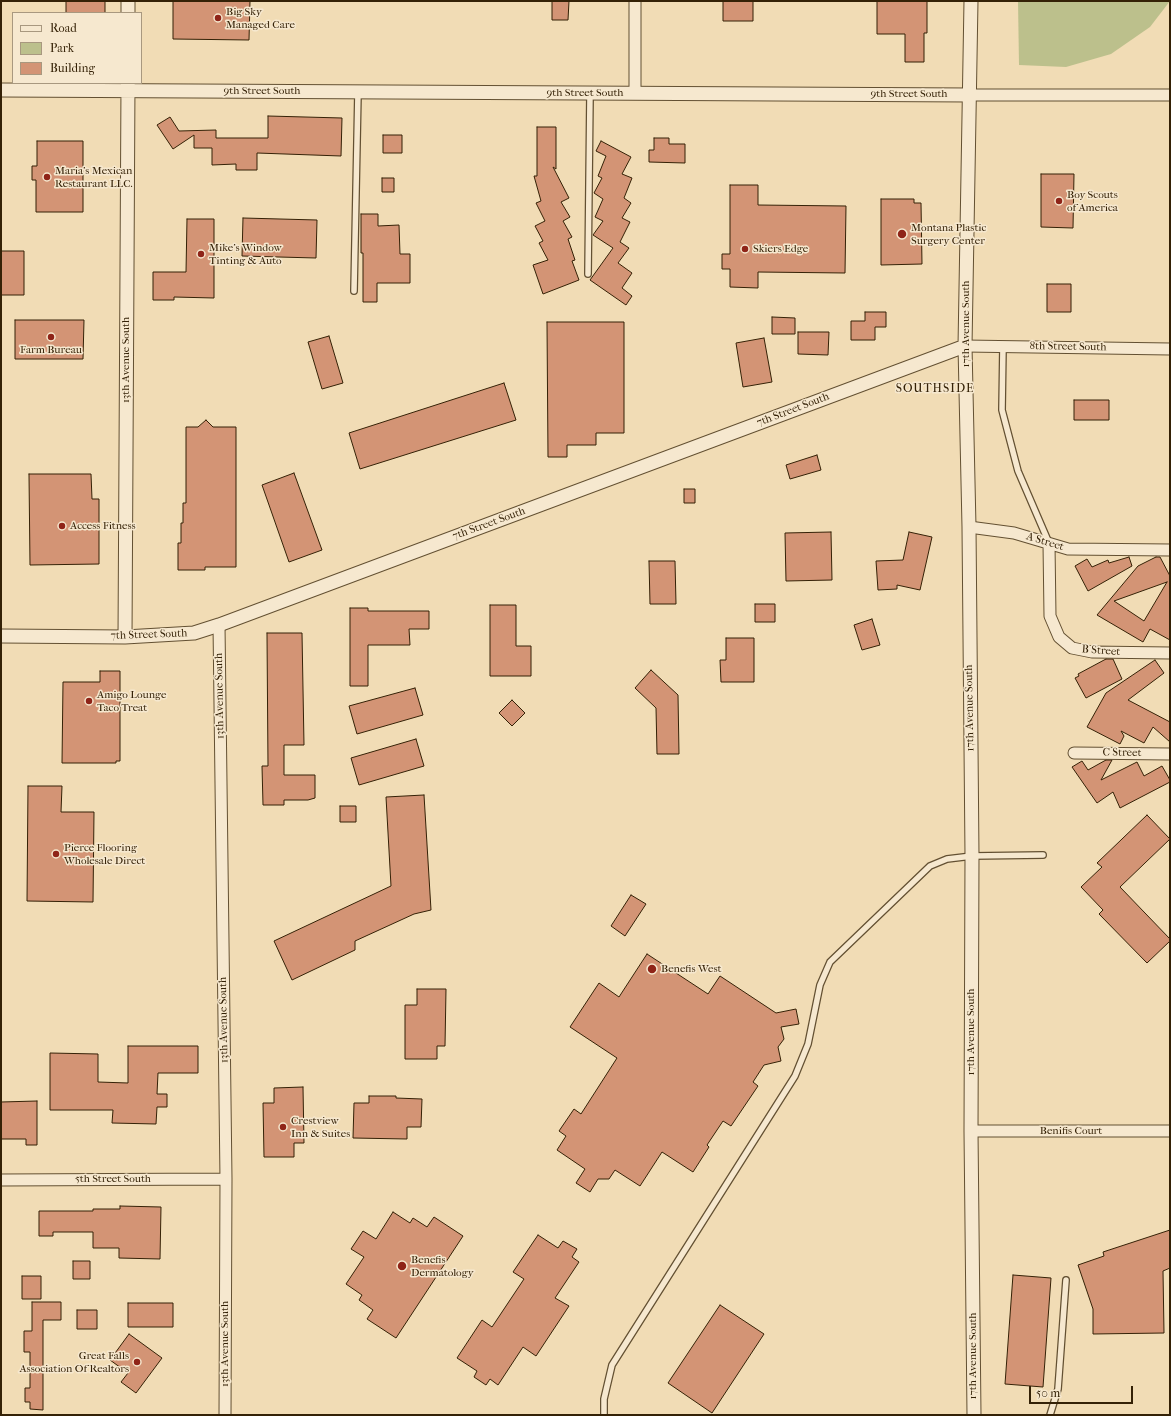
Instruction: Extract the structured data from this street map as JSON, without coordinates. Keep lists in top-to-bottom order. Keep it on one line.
{"streets":{"street":["9th Street South","17th Avenue South","8th Street South","13th Avenue South","7th Street South","A Street","B Street","C Street","Benifis Court","5th Street South"]},"crossings":[["9th Street South","17th Avenue South"],["9th Street South","13th Avenue South"],["17th Avenue South","8th Street South"],["17th Avenue South","7th Street South"],["17th Avenue South","A Street"],["17th Avenue South","Benifis Court"],["8th Street South","7th Street South"],["13th Avenue South","7th Street South"],["13th Avenue South","5th Street South"],["A Street","B Street"]],"districts":["SOUTHSIDE"],"places":["Big Sky Managed Care","Maria's Mexican Restaurant LLC.","Boy Scouts of America","Montana Plastic Surgery Center","Skiers Edge","Mike's Window Tinting & Auto","Farm Bureau","Access Fitness","Amigo Lounge Taco Treat","Pierce Flooring Wholesale Direct","Benefis West","Crestview Inn & Suites","Benefis Dermatology","Great Falls Association Of Realtors"],"legend":["Road","Park","Building"],"scale_bar":"50 m"}
